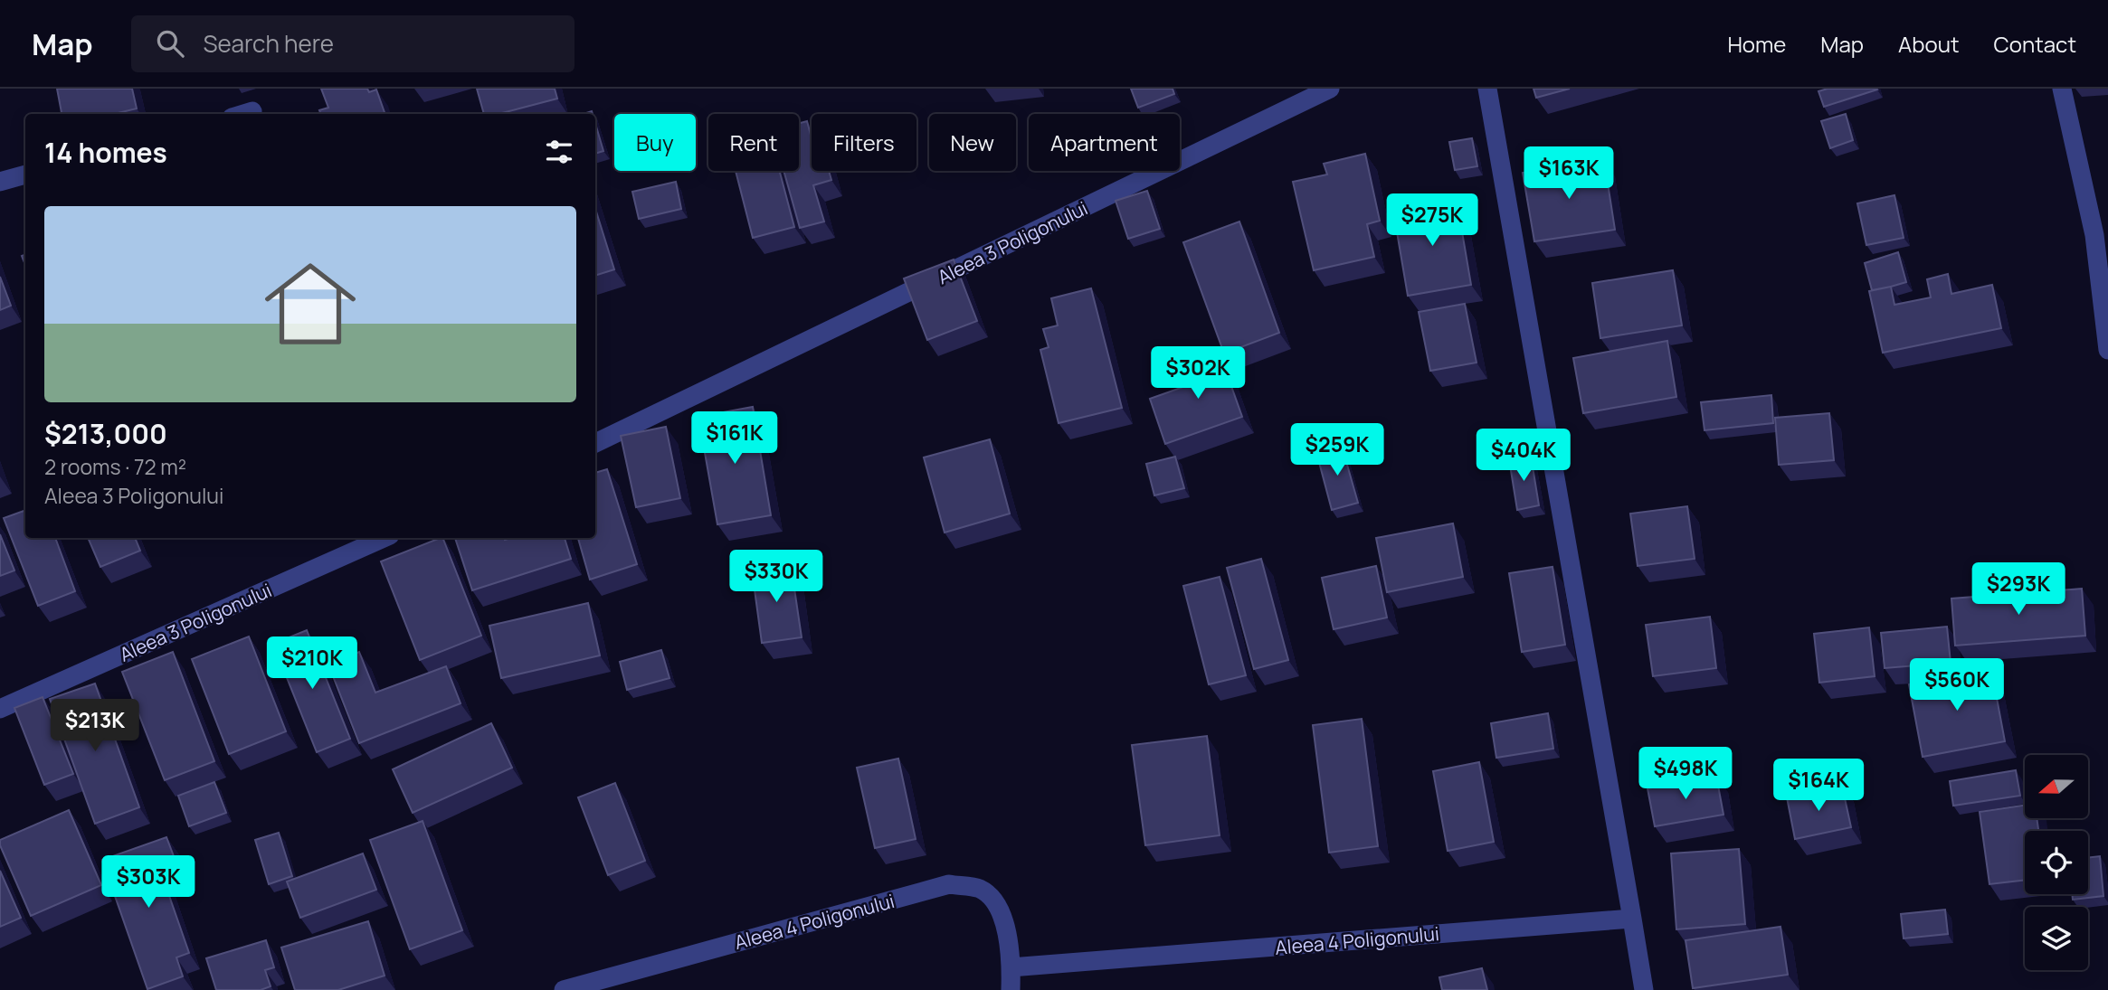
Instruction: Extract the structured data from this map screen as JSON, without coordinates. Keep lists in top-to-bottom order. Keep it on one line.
{"streets":{"street":["Aleea 3 Poligonului","Aleea 4 Poligonului"]},"north":"left","page":{"header":"Map","search":"Search here","nav":["Home","Map","About","Contact"],"chip":["Buy","Rent","Filters","New","Apartment"],"heading":"14 homes","price":["$163K","$275K","$302K","$161K","$259K","$404K","$330K","$293K","$210K","$560K","$213K","$498K","$164K","$303K"],"list":[{"name":"$213,000","note":"2 rooms · 72 m² · Aleea 3 Poligonului"}]}}
